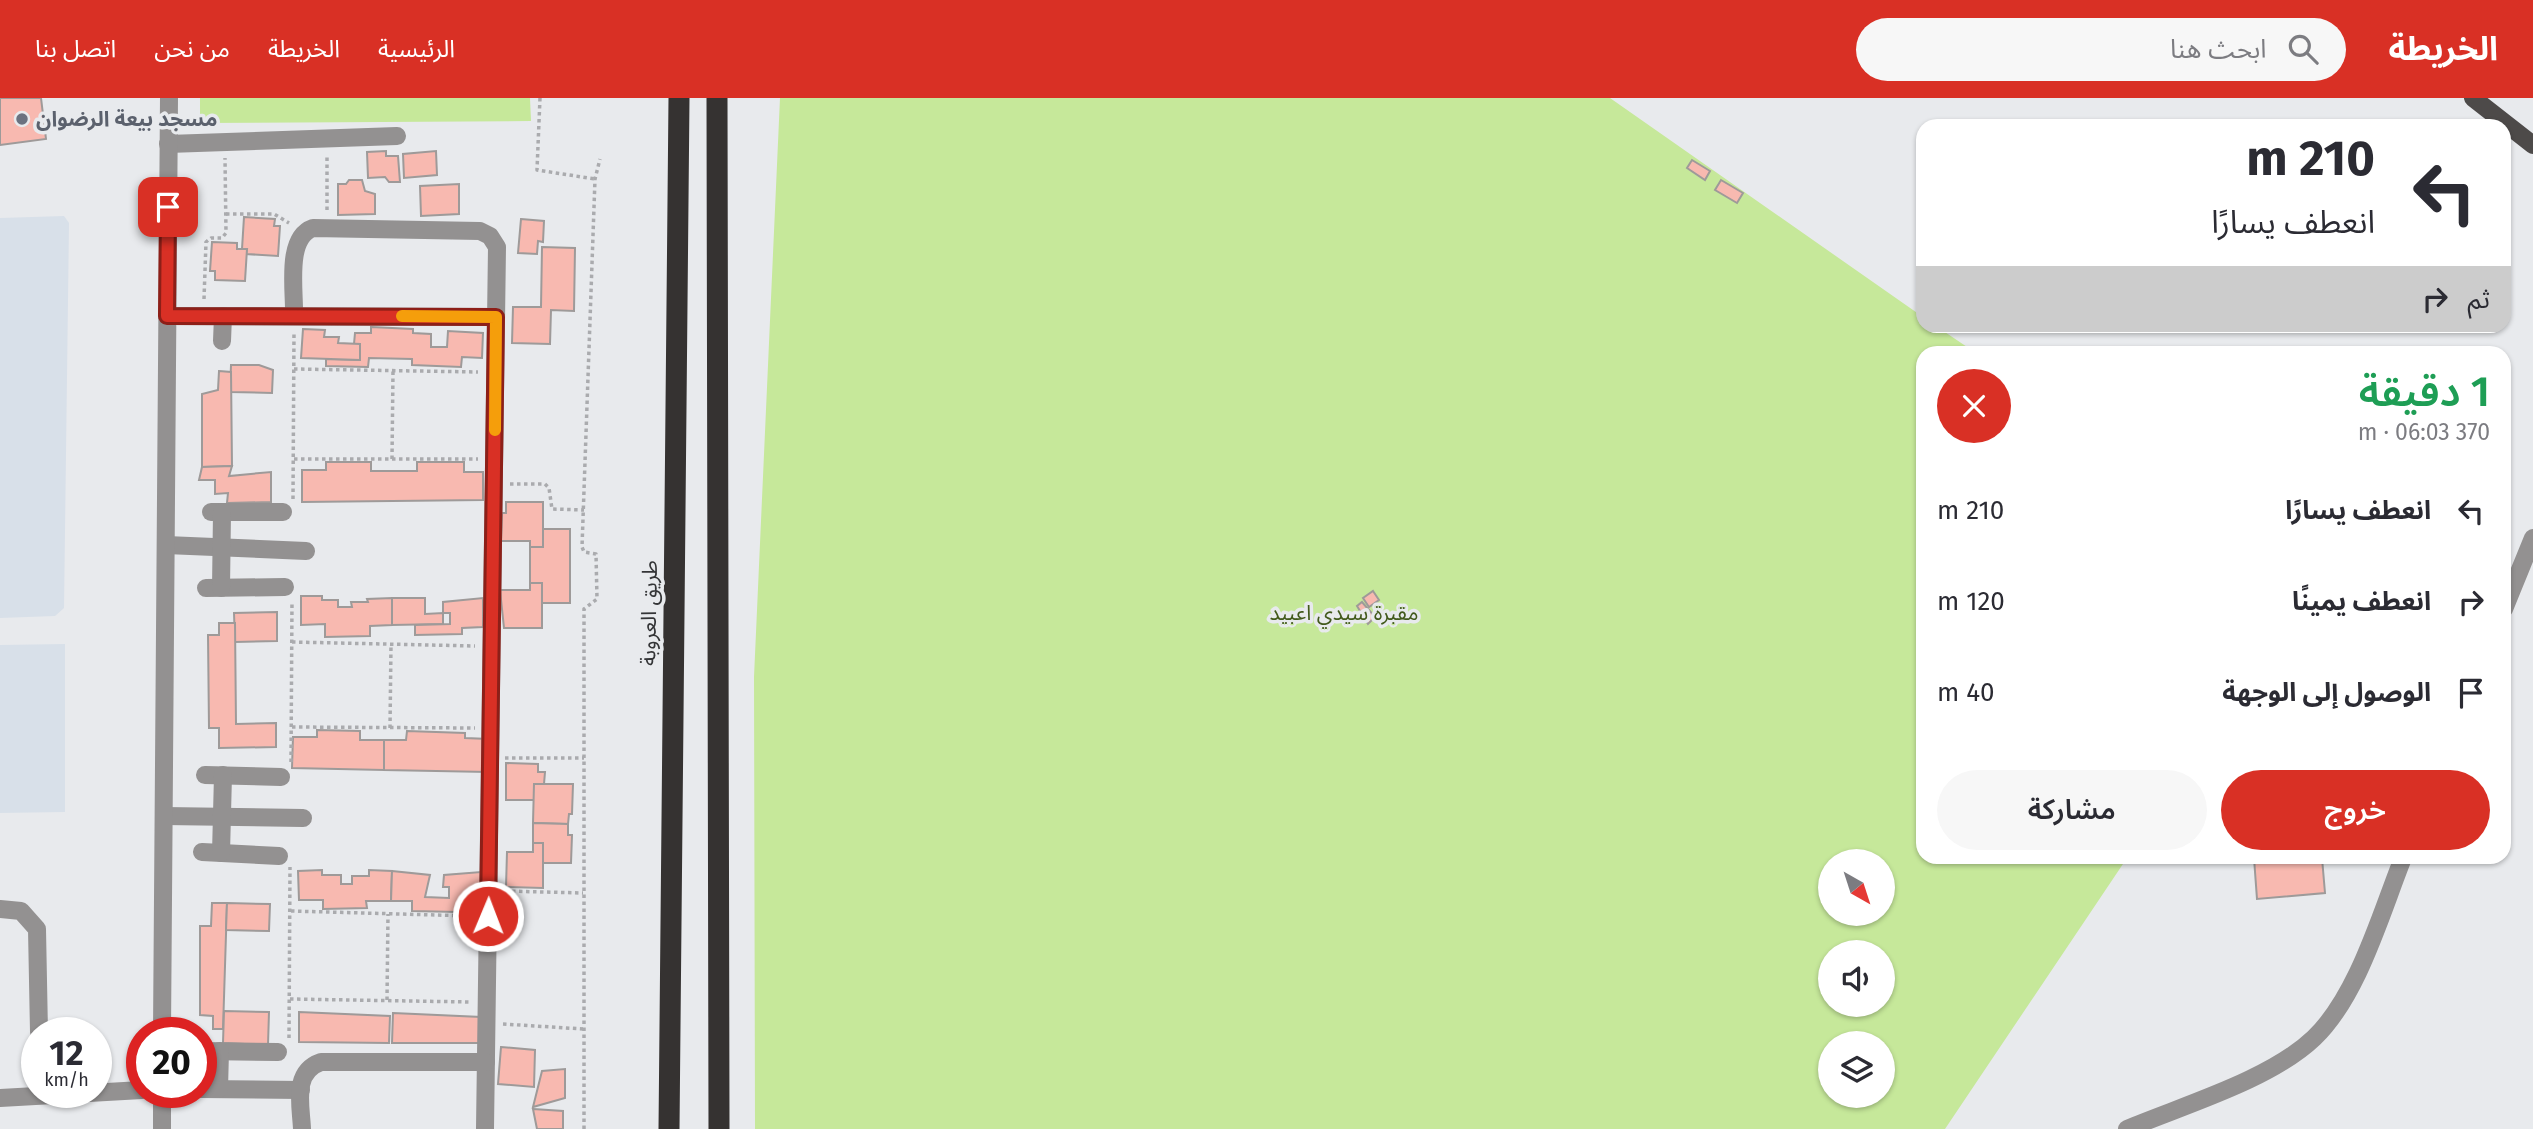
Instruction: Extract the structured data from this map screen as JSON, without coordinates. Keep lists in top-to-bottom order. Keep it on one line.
{"streets":{"highway":["طريق العروبة"]},"parks":["مقبرة سيدي اعبيد"],"places":["مسجد بيعة الرضوان"],"north":"bottom right","page":{"header":"الخريطة","search":"ابحث هنا","nav":["الرئيسية","الخريطة","من نحن","اتصل بنا"],"turn":["210 m","انعطف يسارًا"],"then":"ثم","heading":["1 دقيقة","370 m · 06:03"],"list":[{"name":"انعطف يسارًا","value":"210 m"},{"name":"انعطف يمينًا","value":"120 m"},{"name":"الوصول إلى الوجهة","value":"40 m"}],"buttons":["خروج","مشاركة"],"speed":"12 km/h","limit":"20"}}
